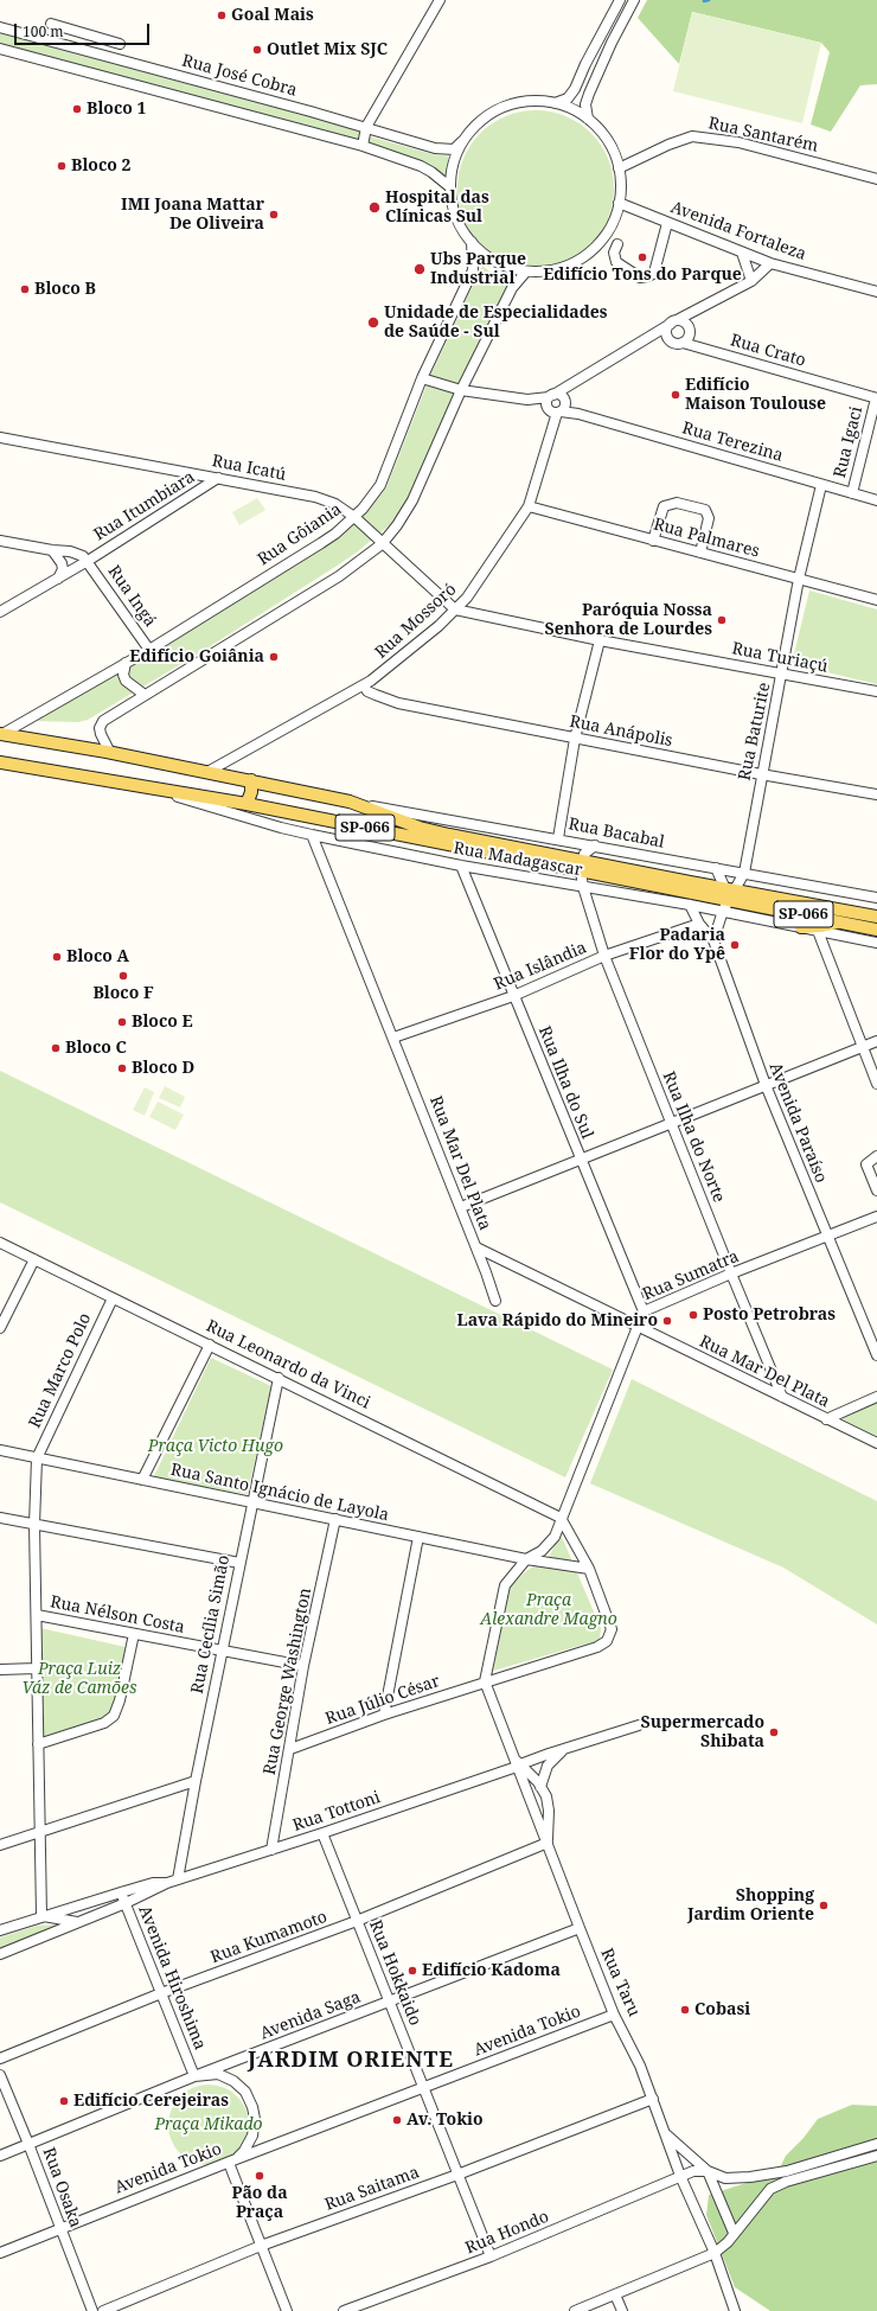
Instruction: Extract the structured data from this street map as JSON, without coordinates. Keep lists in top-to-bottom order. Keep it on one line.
{"streets":{"main road":["SP-066"],"street":["Rua José Cobra","Rua Santarém","Avenida Fortaleza","Rua Crato","Rua Terezina","Rua Igaci","Rua Icatú","Rua Itumbiara","Rua Gôiania","Rua Palmares","Rua Ingá","Rua Mossoró","Rua Turiaçú","Rua Anápolis","Rua Baturite","Rua Bacabal","Rua Madagascar","Rua Islândia","Rua Ilha do Sul","Avenida Paraíso","Rua Ilha do Norte","Rua Mar Del Plata","Rua Sumatra","Rua Leonardo da Vinci","Rua Marco Polo","Rua Santo Ignácio de Layola","Rua Nélson Costa","Rua Cecília Simão","Rua George Washington","Rua Júlio César","Rua Tottoni","Rua Kumamoto","Rua Hokkaido","Avenida Hiroshima","Rua Taru","Avenida Saga","Avenida Tokio","Rua Osaka","Rua Saitama","Rua Hondo"]},"crossings":[["Rua Crato","Rua Igaci"],["Rua Terezina","Rua Igaci"],["Rua Terezina","Rua Mossoró"],["Rua Terezina","Rua Baturite"],["Rua Icatú","Rua Itumbiara"],["Rua Icatú","Rua Gôiania"],["Rua Icatú","Rua Mossoró"],["Rua Icatú","Rua Turiaçú"],["Rua Itumbiara","Rua Ingá"],["Rua Gôiania","Rua Ingá"],["Rua Gôiania","SP-066"],["Rua Palmares","Rua Mossoró"],["Rua Palmares","Rua Baturite"],["Rua Mossoró","Rua Turiaçú"],["Rua Mossoró","Rua Anápolis"],["Rua Mossoró","SP-066"],["Rua Turiaçú","Rua Baturite"],["Rua Anápolis","Rua Baturite"],["Rua Baturite","SP-066"],["Rua Baturite","Rua Bacabal"],["Rua Baturite","Rua Madagascar"],["Rua Baturite","Avenida Paraíso"],["SP-066","Rua Bacabal"],["SP-066","Rua Madagascar"],["SP-066","Rua Ilha do Norte"],["Rua Madagascar","Rua Ilha do Sul"],["Rua Madagascar","Avenida Paraíso"],["Rua Madagascar","Rua Ilha do Norte"],["Rua Madagascar","Rua Mar Del Plata"],["Rua Islândia","Rua Ilha do Sul"],["Rua Islândia","Avenida Paraíso"],["Rua Islândia","Rua Ilha do Norte"],["Rua Islândia","Rua Mar Del Plata"],["Rua Ilha do Sul","Rua Sumatra"],["Avenida Paraíso","Rua Sumatra"],["Rua Ilha do Norte","Rua Mar Del Plata"],["Rua Ilha do Norte","Rua Sumatra"],["Rua Mar Del Plata","Rua Sumatra"],["Rua Sumatra","Rua Leonardo da Vinci"],["Rua Leonardo da Vinci","Rua Marco Polo"],["Rua Leonardo da Vinci","Rua Cecília Simão"],["Rua Marco Polo","Rua Santo Ignácio de Layola"],["Rua Santo Ignácio de Layola","Rua Cecília Simão"],["Rua Santo Ignácio de Layola","Rua George Washington"],["Rua Nélson Costa","Rua Cecília Simão"],["Rua Nélson Costa","Rua George Washington"],["Rua Cecília Simão","Rua Tottoni"],["Rua George Washington","Rua Júlio César"],["Rua George Washington","Rua Tottoni"],["Rua Júlio César","Rua Taru"],["Rua Tottoni","Rua Hokkaido"],["Rua Tottoni","Avenida Hiroshima"],["Rua Tottoni","Rua Taru"],["Rua Kumamoto","Rua Hokkaido"],["Rua Kumamoto","Avenida Hiroshima"],["Rua Kumamoto","Rua Taru"],["Rua Hokkaido","Avenida Saga"],["Rua Hokkaido","Avenida Tokio"],["Rua Hokkaido","Rua Saitama"],["Rua Hokkaido","Rua Hondo"],["Avenida Hiroshima","Avenida Saga"],["Rua Taru","Avenida Saga"],["Rua Taru","Avenida Tokio"],["Rua Taru","Rua Saitama"],["Rua Taru","Rua Hondo"],["Avenida Saga","Rua Osaka"],["Avenida Tokio","Rua Osaka"]],"districts":["JARDIM ORIENTE"],"parks":["Praça Victo Hugo","Praça Alexandre Magno","Praça Luiz Váz de Camões","Praça Mikado"],"places":["Goal Mais","Outlet Mix SJC","Bloco 1","Bloco 2","Hospital das Clínicas Sul","IMI Joana Mattar De Oliveira","Edifício Tons do Parque","Ubs Parque Industrial","Bloco B","Unidade de Especialidades de Saúde - Sul","Edifício Maison Toulouse","Paróquia Nossa Senhora de Lourdes","Edifício Goiânia","Padaria Flor do Ypê","Bloco A","Bloco F","Bloco E","Bloco C","Bloco D","Posto Petrobras","Lava Rápido do Mineiro","Supermercado Shibata","Shopping Jardim Oriente","Edifício Kadoma","Cobasi","Edifício Cerejeiras","Av. Tokio","Pão da Praça"],"scale_bar":"100 m"}
